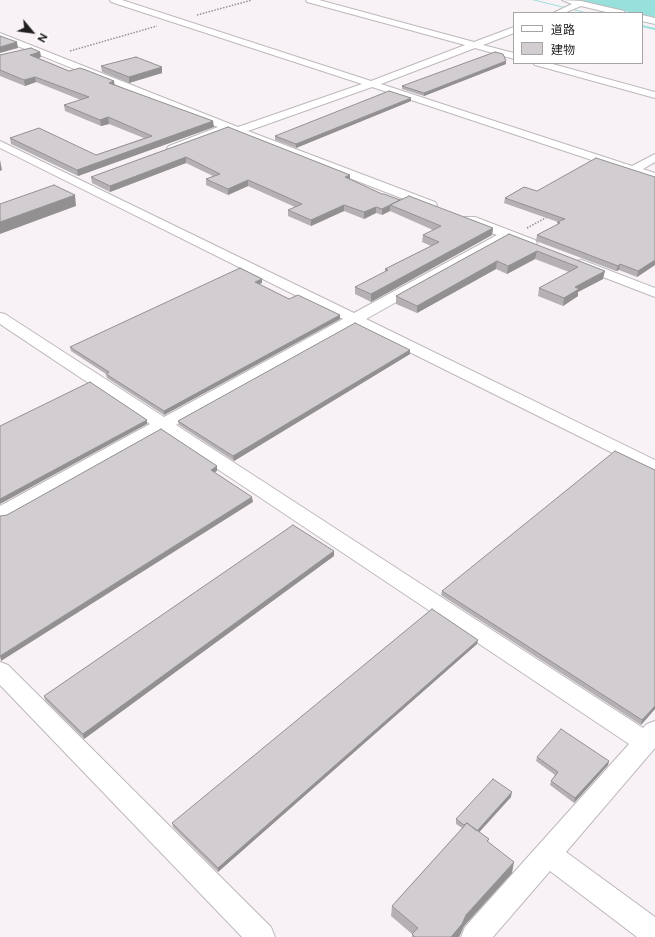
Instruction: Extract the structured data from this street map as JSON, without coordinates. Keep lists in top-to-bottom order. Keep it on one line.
{"legend":["道路","建物"],"north":"bottom right"}
